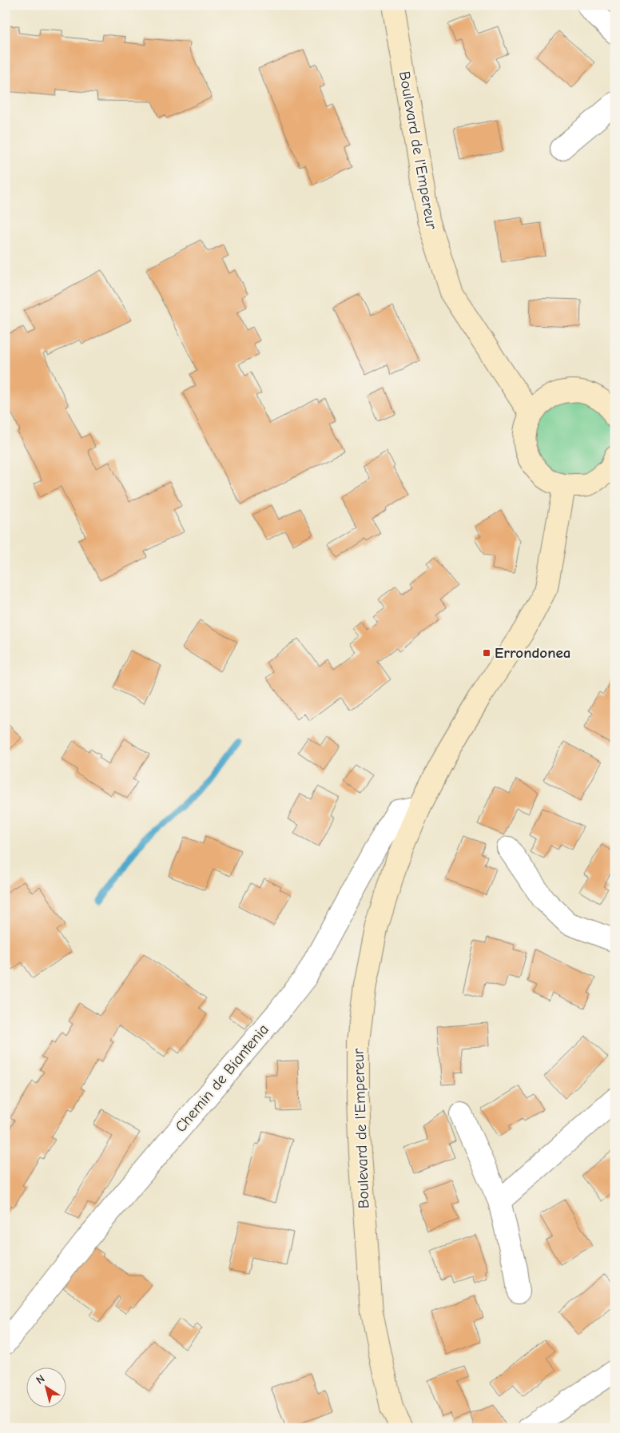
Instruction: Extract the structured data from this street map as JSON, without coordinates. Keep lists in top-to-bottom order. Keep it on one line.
{"streets":{"main road":["Boulevard de l'Empereur"],"street":["Chemin de Biantenia"]},"crossings":[["Boulevard de l'Empereur","Chemin de Biantenia"]],"places":{"transit":["Errondonea"]},"north":"top left"}
